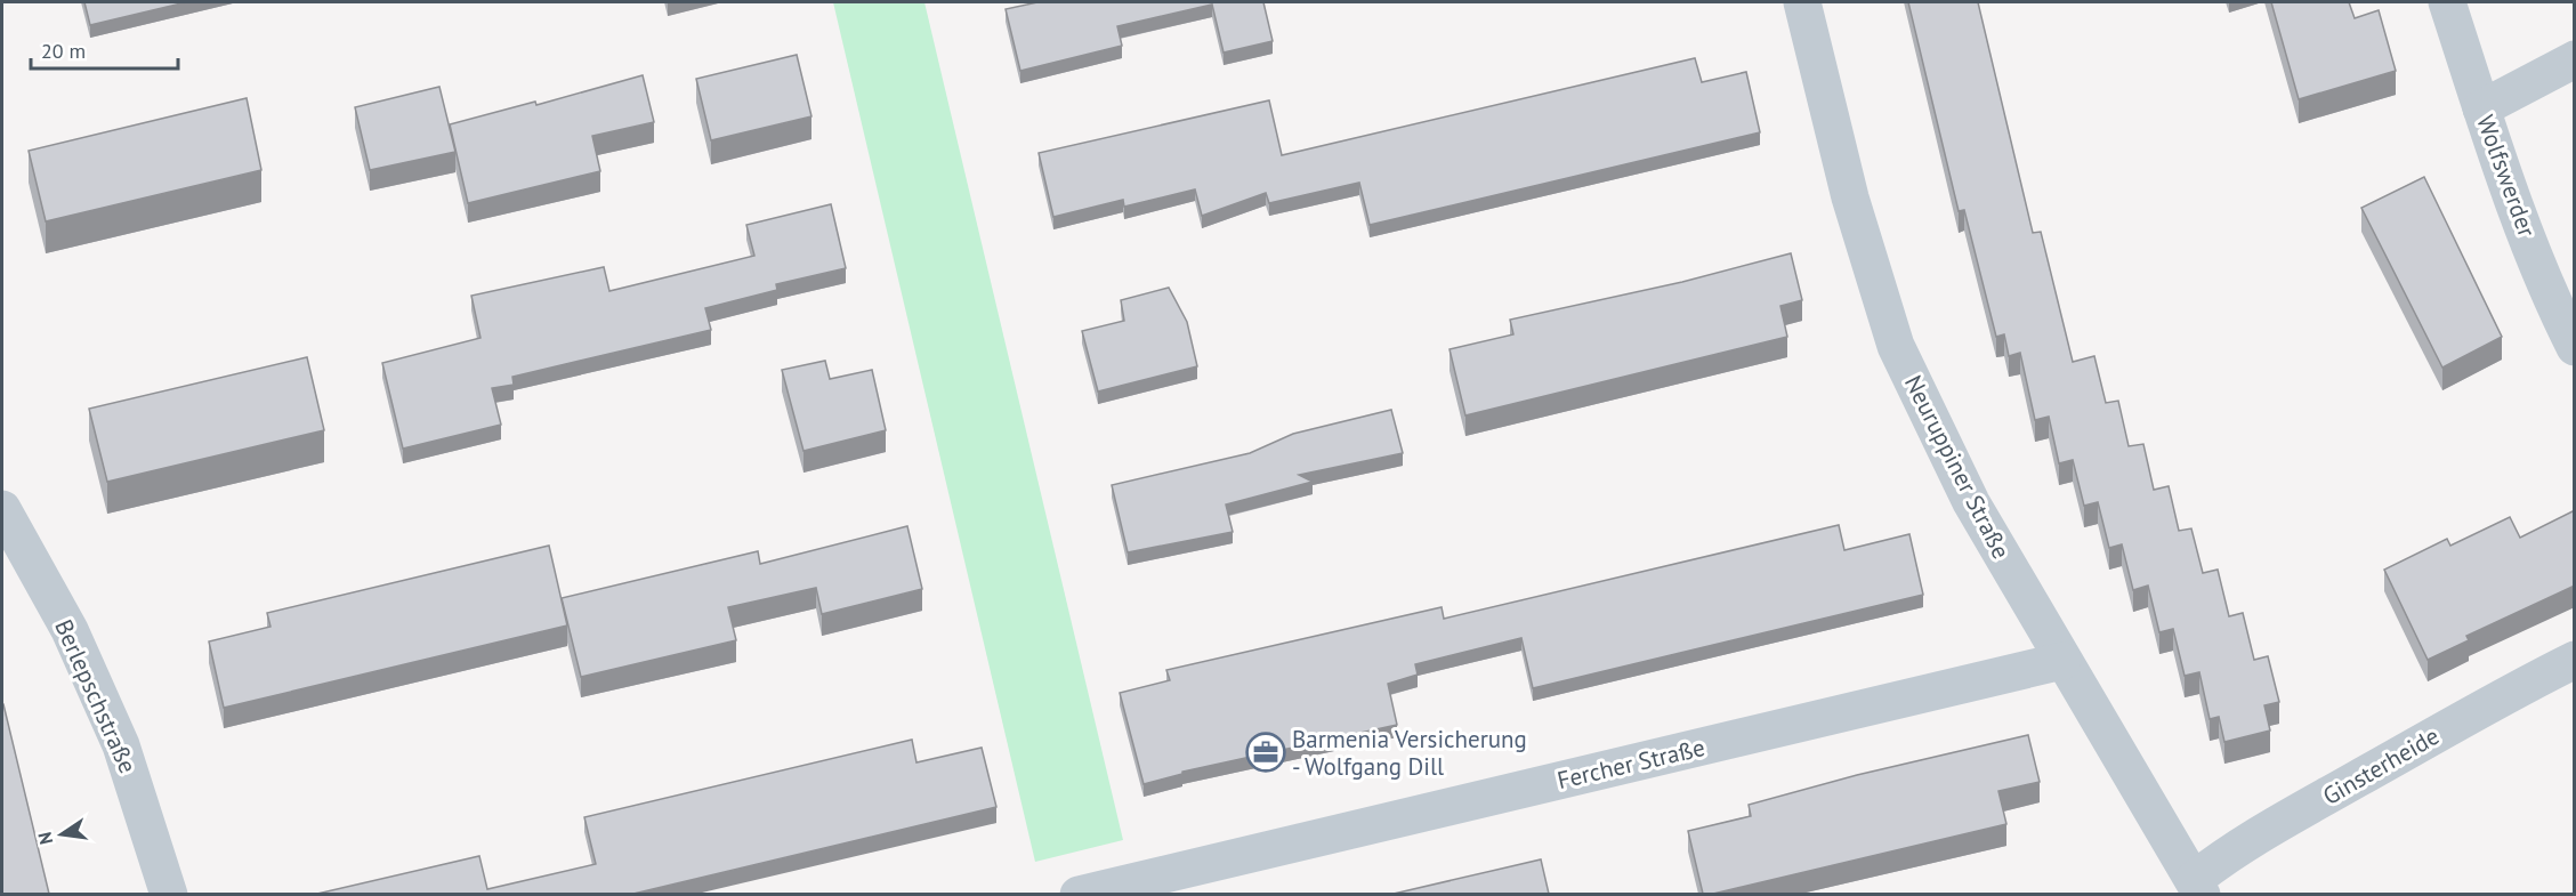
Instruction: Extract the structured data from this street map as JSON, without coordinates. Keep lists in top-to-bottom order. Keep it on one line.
{"streets":{"street":["Wolfswerder","Neuruppiner Straße","Berlepschstraße","Fercher Straße","Ginsterheide"]},"crossings":[["Neuruppiner Straße","Fercher Straße"],["Neuruppiner Straße","Ginsterheide"]],"places":{"office":["Barmenia Versicherung - Wolfgang Dill"]},"scale_bar":"20 m","north":"left"}
